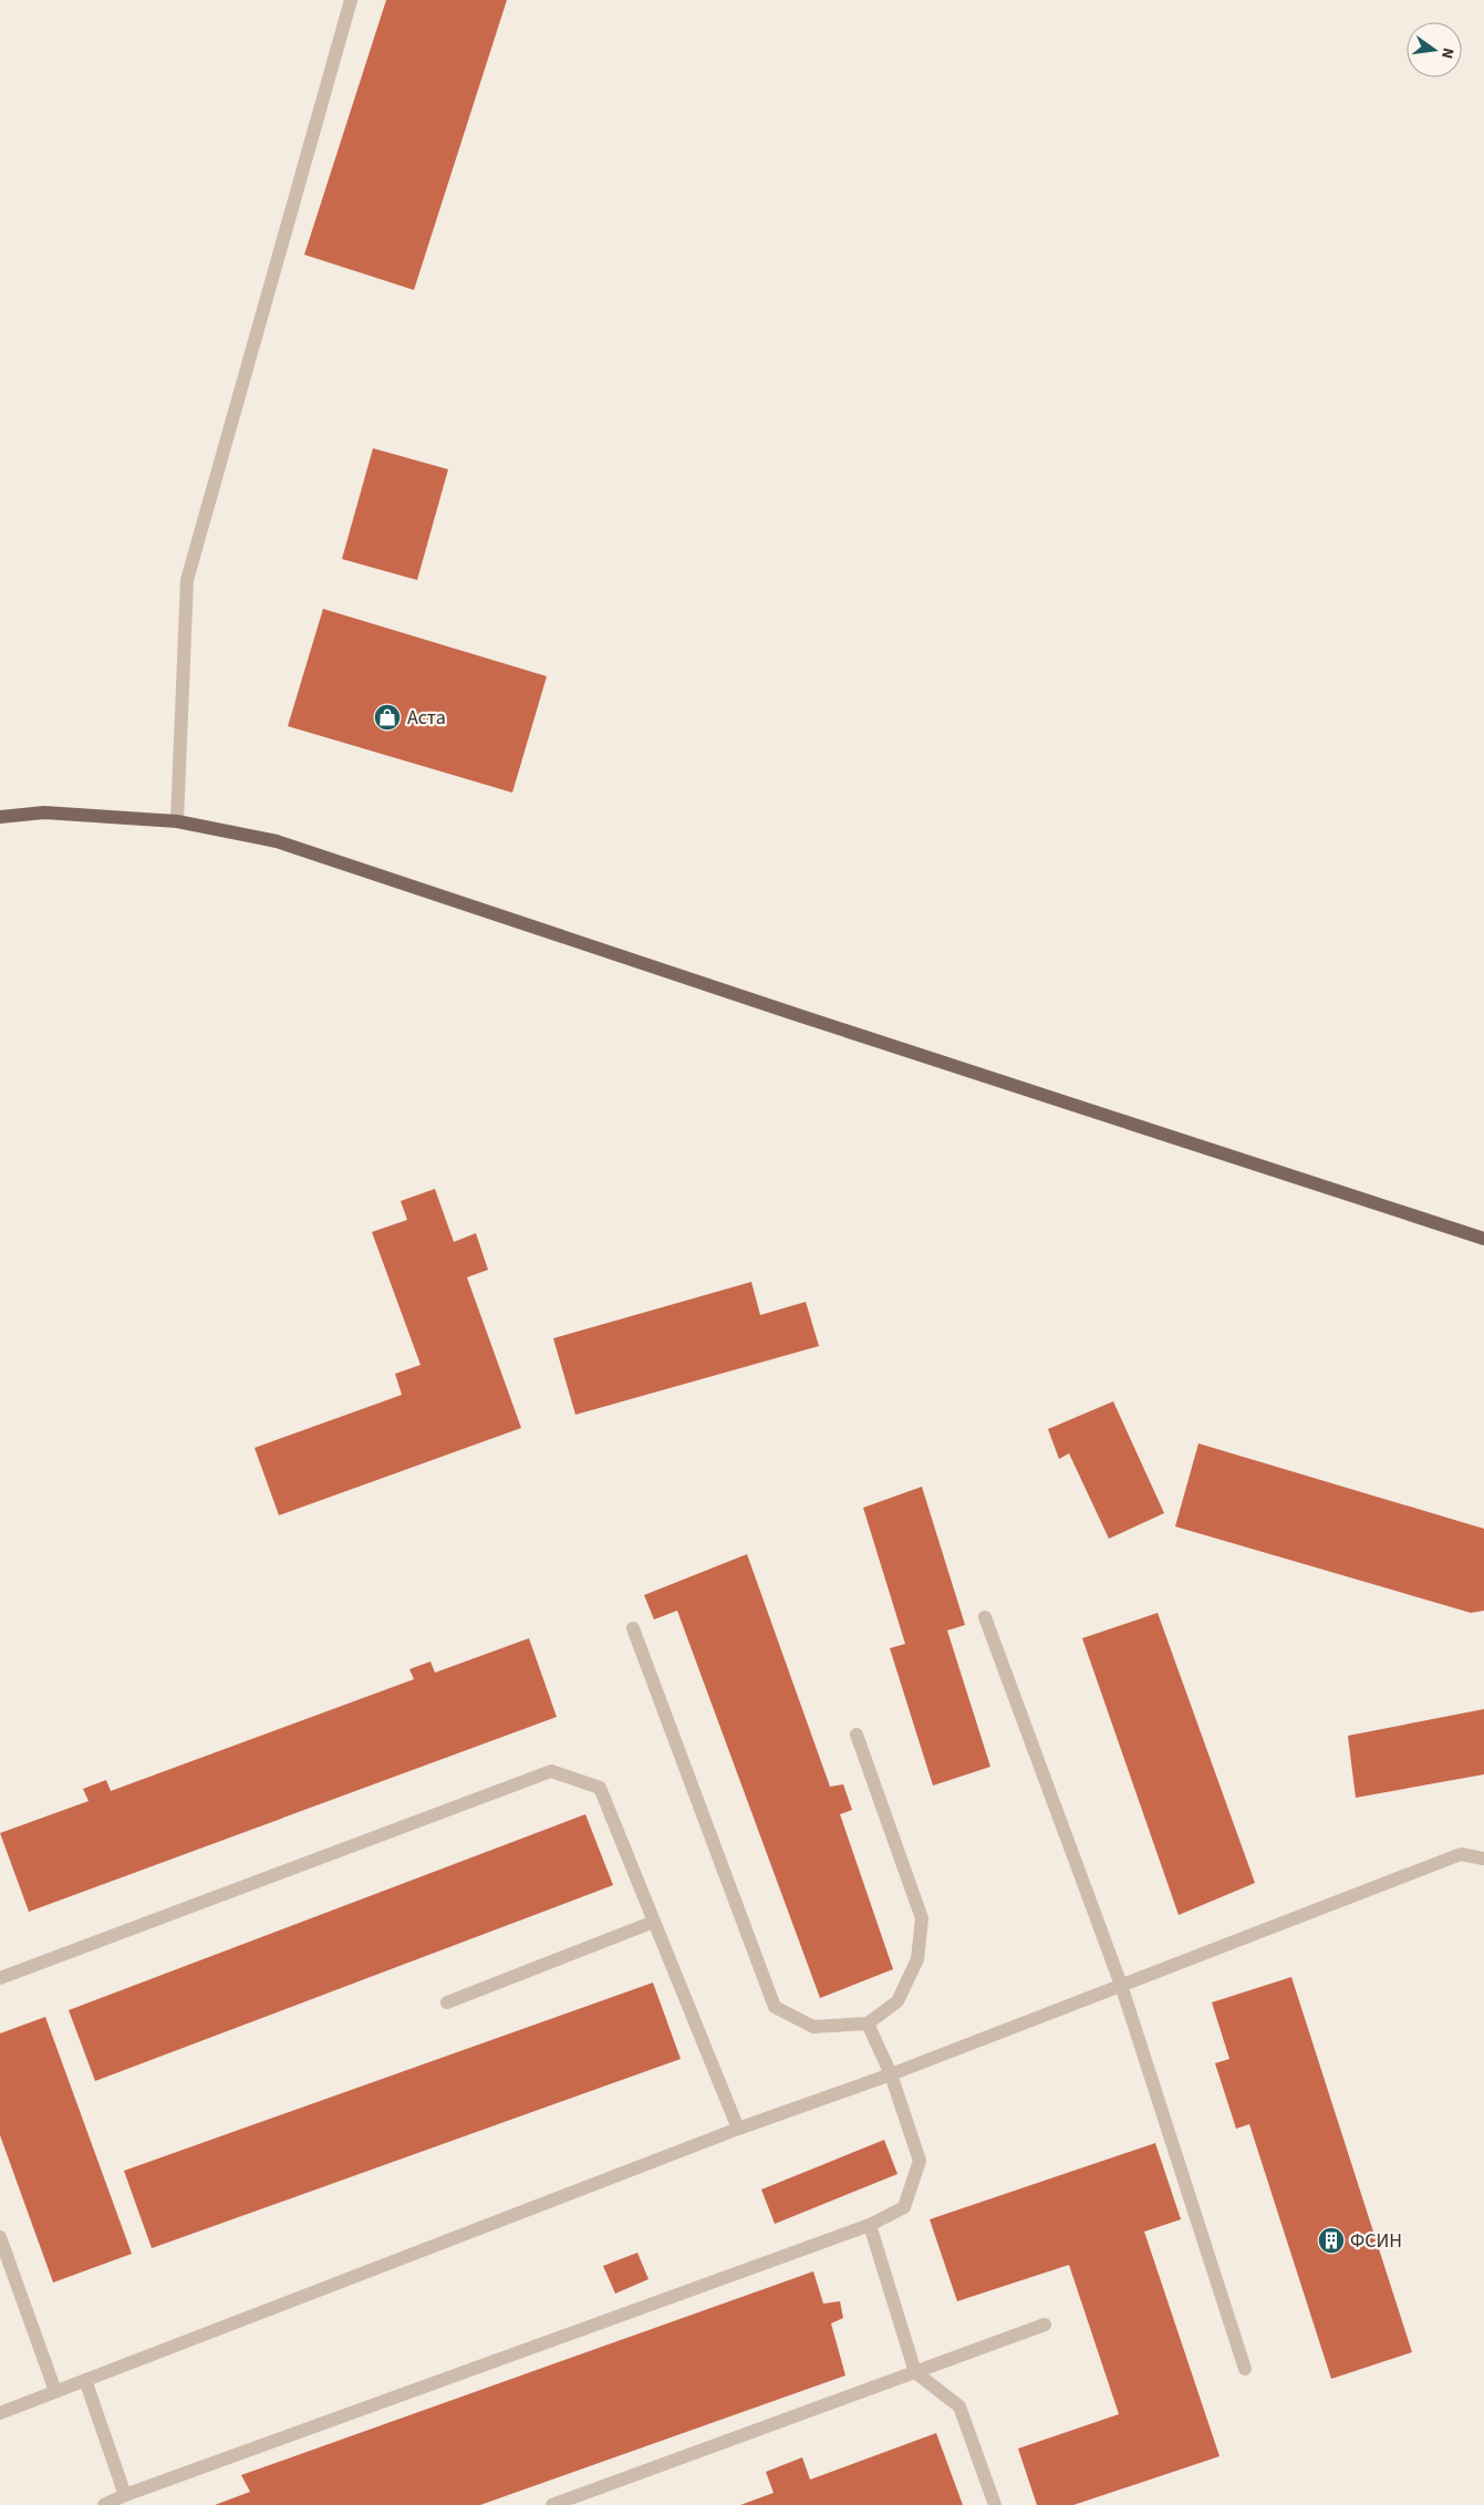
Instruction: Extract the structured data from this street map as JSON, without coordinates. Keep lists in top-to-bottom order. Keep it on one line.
{"places":{"shop":["Аста"],"building":["ФСИН"]},"north":"right"}
